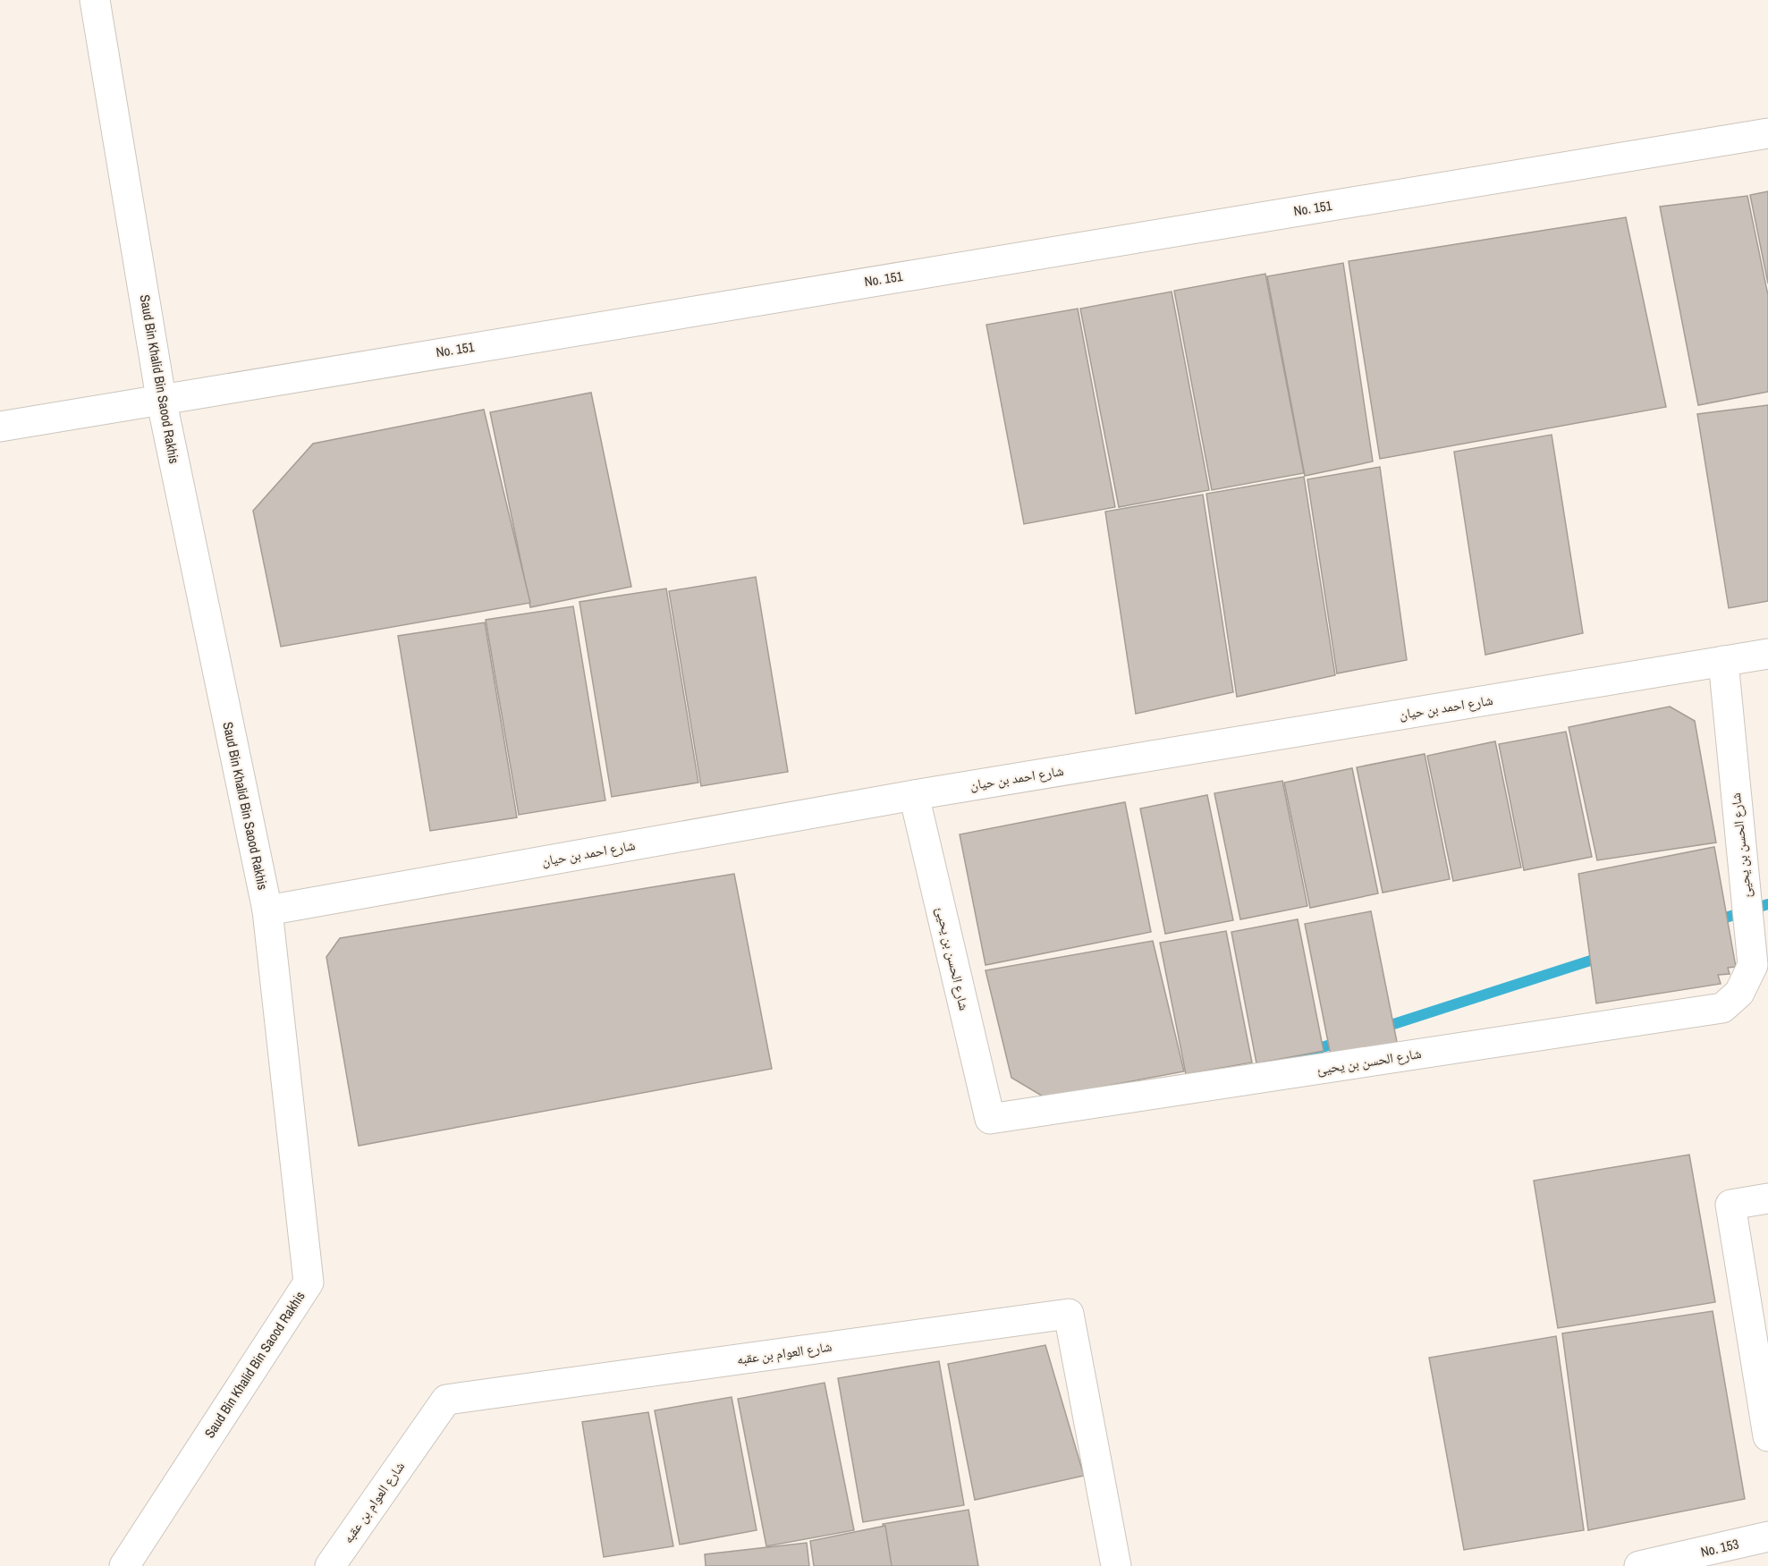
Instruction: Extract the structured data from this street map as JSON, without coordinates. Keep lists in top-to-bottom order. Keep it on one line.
{"streets":{"street":["No. 151","Saud Bin Khalid Bin Saood Rakhis","شارع احمد بن حيان","شارع الحسن بن يحيئ","شارع العوام بن عقبه","No. 153"]},"crossings":[["No. 151","Saud Bin Khalid Bin Saood Rakhis"],["Saud Bin Khalid Bin Saood Rakhis","شارع احمد بن حيان"],["شارع احمد بن حيان","شارع الحسن بن يحيئ"]]}
